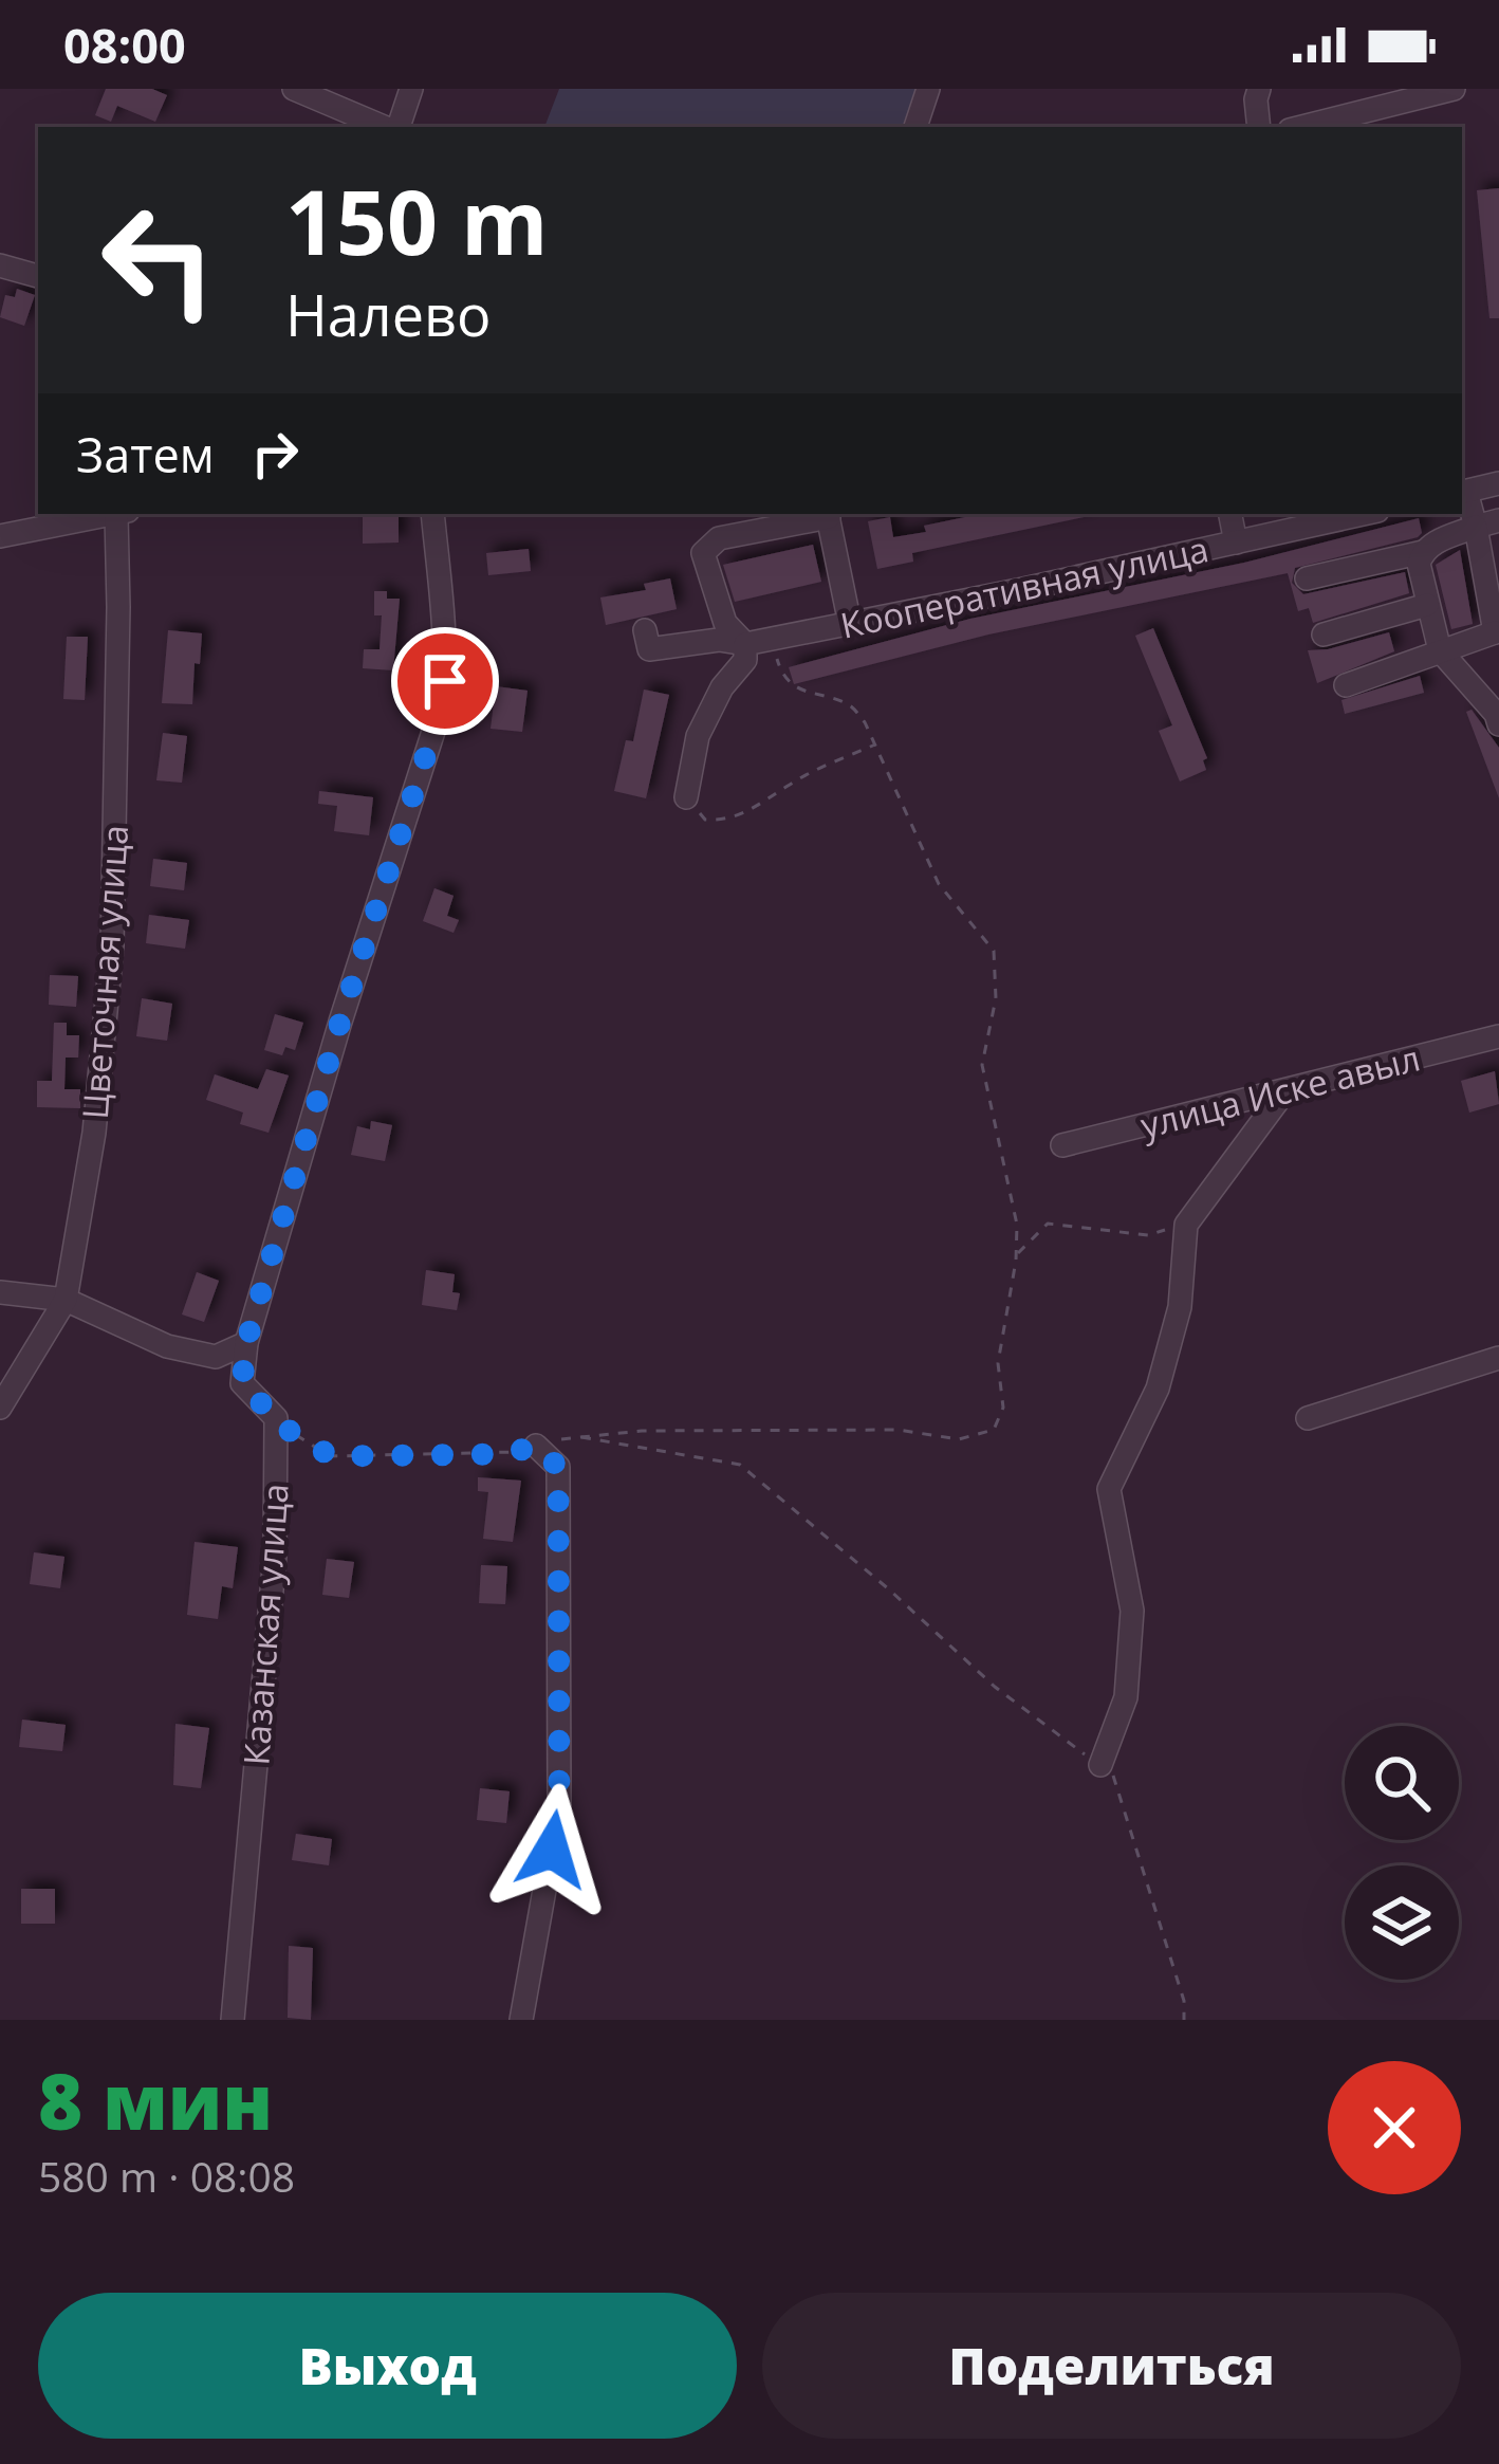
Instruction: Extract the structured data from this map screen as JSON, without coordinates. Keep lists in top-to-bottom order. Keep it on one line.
{"streets":{"street":["Кооперативная улица","Цветочная улица","улица Иске авыл","Казанская улица"]},"page":{"status":"08:00","turn":["150 m","Налево"],"then":"Затем","heading":["8 мин","580 m · 08:08"],"buttons":["Выход","Поделиться"]}}
